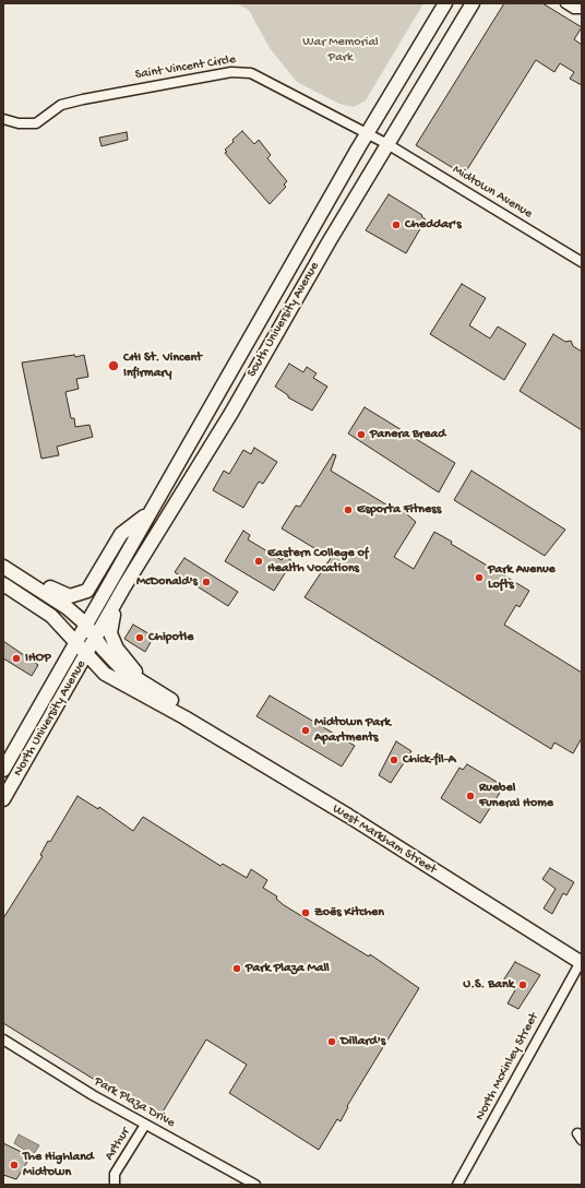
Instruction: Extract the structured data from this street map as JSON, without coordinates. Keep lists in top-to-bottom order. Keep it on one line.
{"streets":{"main road":["South University Avenue","North University Avenue","West Markham Street"],"street":["Saint Vincent Circle","Midtown Avenue","North McKinley Street","Park Plaza Drive","Arthur"]},"crossings":[["Saint Vincent Circle","Midtown Avenue"],["Saint Vincent Circle","South University Avenue"],["Midtown Avenue","South University Avenue"],["South University Avenue","North University Avenue"],["South University Avenue","West Markham Street"],["North University Avenue","West Markham Street"],["West Markham Street","North McKinley Street"],["Park Plaza Drive","Arthur"]],"parks":["War Memorial Park"],"places":["Cheddar's","CHI St. Vincent Infirmary","Panera Bread","Esporta Fitness","Eastern College of Health Vocations","Park Avenue Lofts","McDonald's","Chipotle","IHOP","Midtown Park Apartments","Chick-fil-A","Ruebel Funeral Home","Zoës Kitchen","Park Plaza Mall","U.S. Bank","Dillard's","The Highland Midtown"]}
